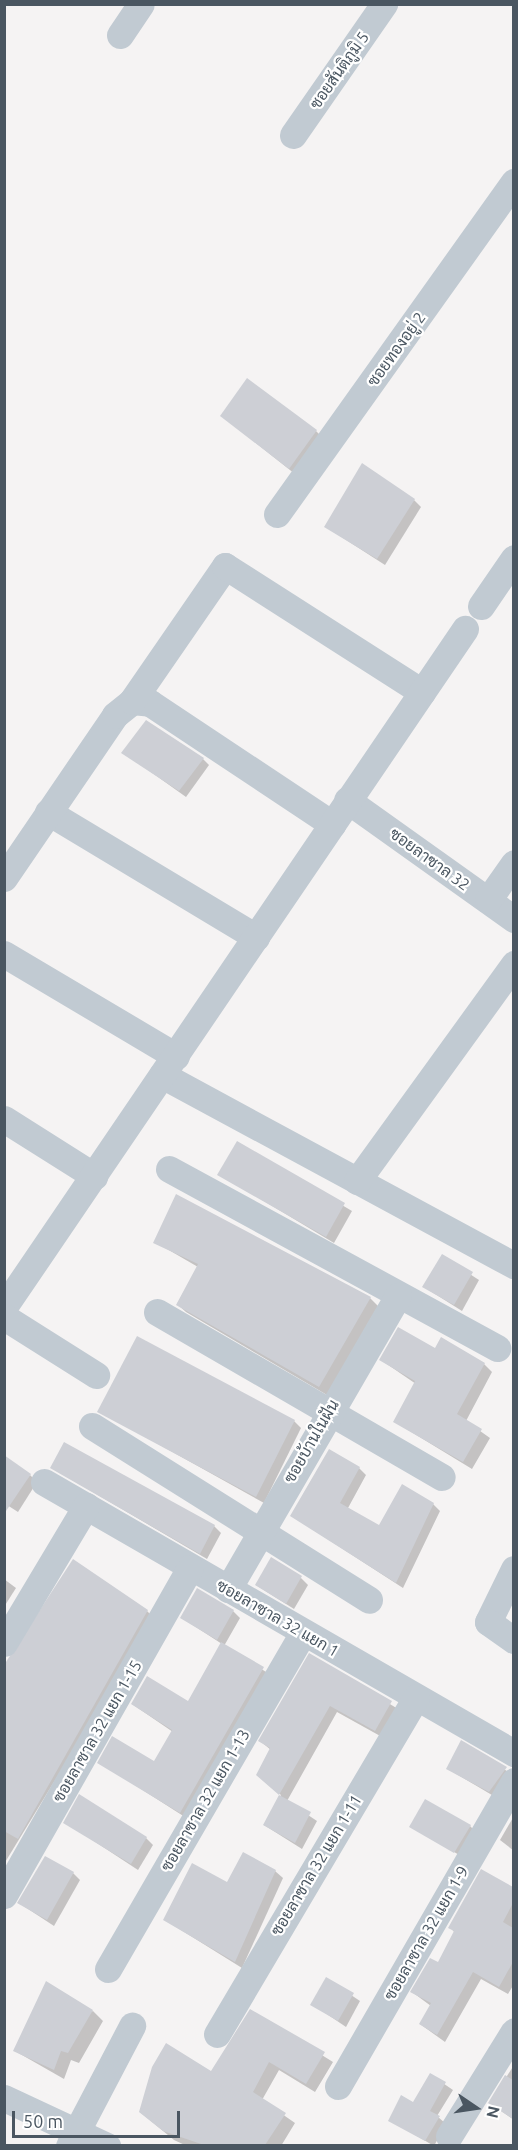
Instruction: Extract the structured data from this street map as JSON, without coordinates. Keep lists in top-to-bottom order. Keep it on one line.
{"streets":{"street":["ซอยสันติภูมิ 5","ซอยทองอยู่ 2","ซอยลาซาล 32","ซอยบ้านในฝัน","ซอยลาซาล 32 แยก 1","ซอยลาซาล 32 แยก 1-15","ซอยลาซาล 32 แยก 1-13","ซอยลาซาล 32 แยก 1-11","ซอยลาซาล 32 แยก 1-9"]},"crossings":[["ซอยบ้านในฝัน","ซอยลาซาล 32 แยก 1"],["ซอยลาซาล 32 แยก 1","ซอยลาซาล 32 แยก 1-15"],["ซอยลาซาล 32 แยก 1","ซอยลาซาล 32 แยก 1-13"],["ซอยลาซาล 32 แยก 1","ซอยลาซาล 32 แยก 1-11"]],"scale_bar":"50 m","north":"right"}
